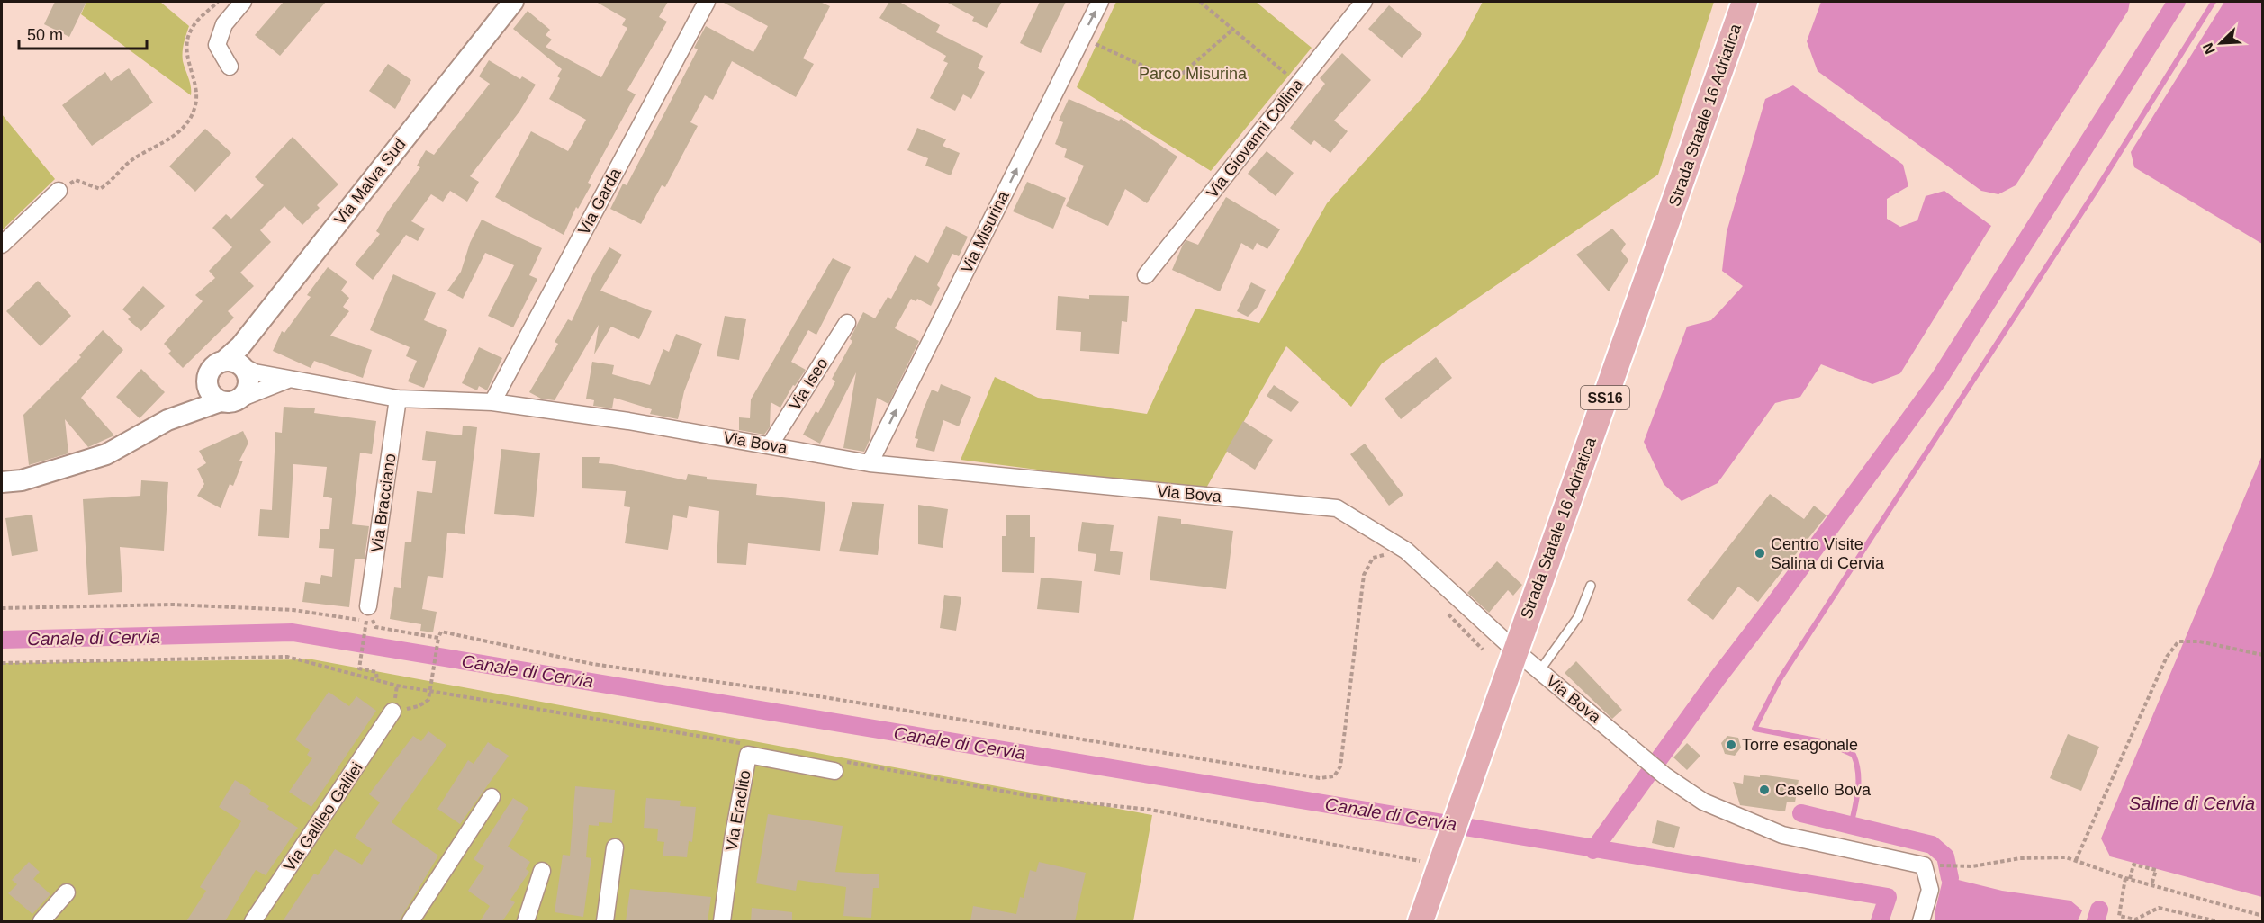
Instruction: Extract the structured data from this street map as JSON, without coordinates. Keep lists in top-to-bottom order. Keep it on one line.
{"streets":{"main road":["Strada Statale 16 Adriatica","SS16"],"street":["Via Giovanni Collina","Via Malva Sud","Via Garda","Via Misurina","Via Iseo","Via Bova","Via Bracciano","Via Eraclito","Via Galileo Galilei"]},"crossings":[["Strada Statale 16 Adriatica","SS16"],["Strada Statale 16 Adriatica","Via Bova"],["Via Malva Sud","Via Bova"],["Via Garda","Via Bova"],["Via Misurina","Via Bova"],["Via Iseo","Via Bova"],["Via Bova","Via Bracciano"]],"one_way":["Via Misurina"],"water":["Canale di Cervia","Saline di Cervia"],"parks":["Parco Misurina"],"places":["Centro Visite Salina di Cervia","Torre esagonale","Casello Bova"],"scale_bar":"50 m","north":"bottom left"}
